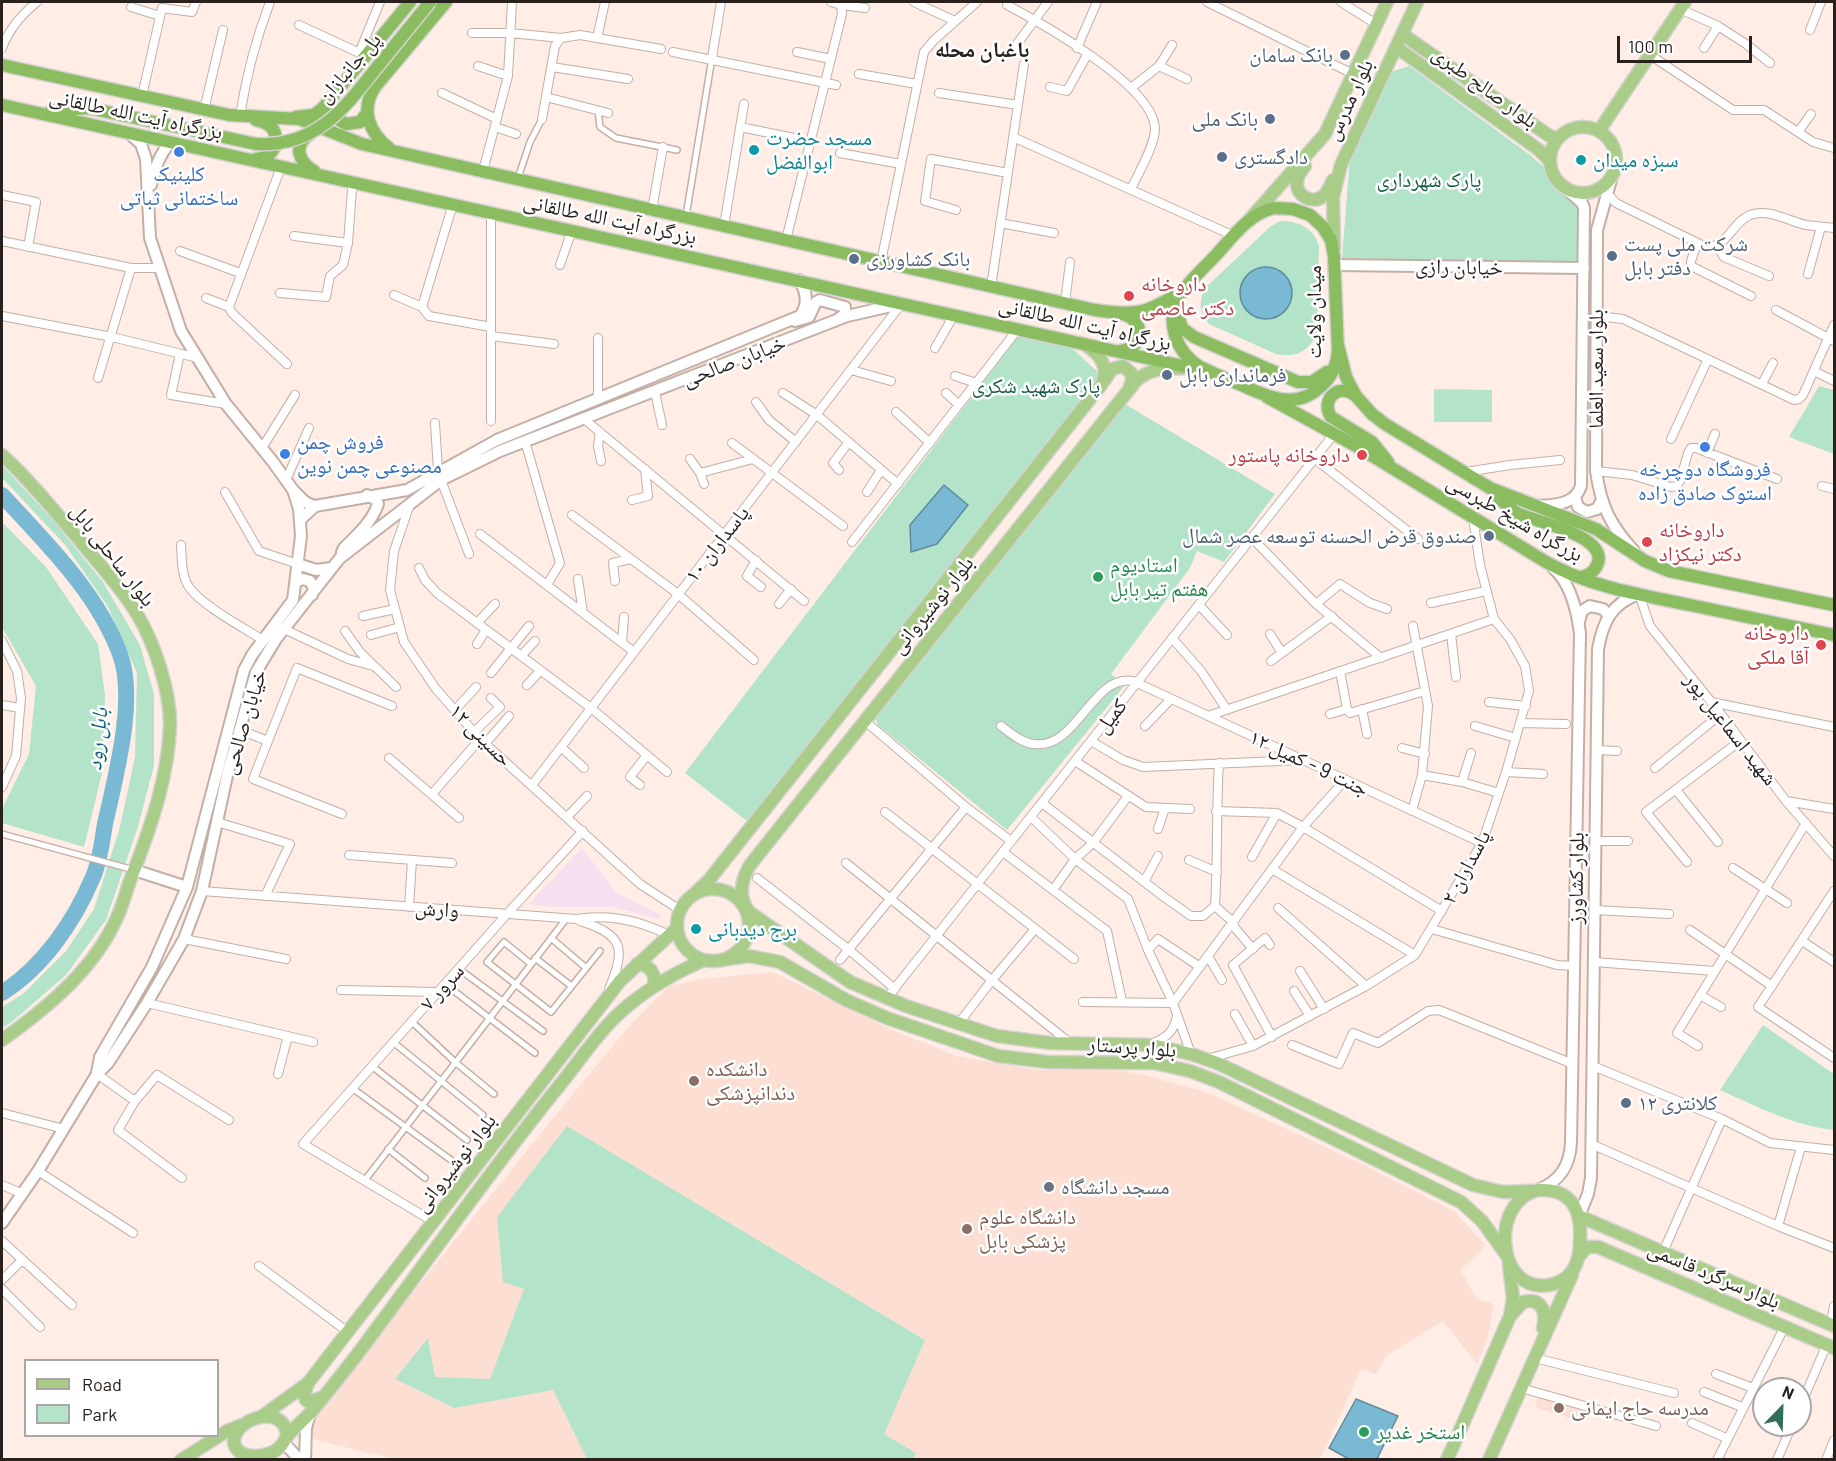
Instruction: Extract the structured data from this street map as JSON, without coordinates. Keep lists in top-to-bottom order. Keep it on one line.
{"streets":{"highway":["پل جانبازان","بزرگراه آیت الله طالقانی","میدان ولایت","بزرگراه شیخ طبرسی"],"main road":["بلوار صالح طبری","بلوار مدرس","خیابان رازی","خیابان صالحی","بلوار سعید العلما","بلوار ساحلی بابل","بلوار نوشیروانی","خيابان صالحی","بلوار کشاورز","بلوار پرستار","بلوار سرگرد قاسمی"],"street":["پاسداران ١٠","کمیل","شهید اسماعیل پور","حسینی ۱۲","جنت 9 - کمیل ۱۲","پاسداران ۲","وارش","سرور ۷"]},"crossings":[["پل جانبازان","بزرگراه آیت الله طالقانی"],["بلوار صالح طبری","بلوار مدرس"],["بلوار صالح طبری","بلوار سعید العلما"],["بلوار مدرس","بزرگراه آیت الله طالقانی"],["بلوار مدرس","خیابان رازی"],["بلوار مدرس","میدان ولایت"],["بلوار مدرس","بزرگراه شیخ طبرسی"],["بزرگراه آیت الله طالقانی","خیابان رازی"],["بزرگراه آیت الله طالقانی","میدان ولایت"],["بزرگراه آیت الله طالقانی","خیابان صالحی"],["بزرگراه آیت الله طالقانی","بزرگراه شیخ طبرسی"],["بزرگراه آیت الله طالقانی","پاسداران ١٠"],["بزرگراه آیت الله طالقانی","بلوار نوشیروانی"],["خیابان رازی","میدان ولایت"],["خیابان رازی","بلوار سعید العلما"],["خیابان رازی","بزرگراه شیخ طبرسی"],["میدان ولایت","بزرگراه شیخ طبرسی"],["خیابان صالحی","پاسداران ١٠"],["خیابان صالحی","خيابان صالحی"],["بلوار سعید العلما","بزرگراه شیخ طبرسی"],["بزرگراه شیخ طبرسی","کمیل"],["بزرگراه شیخ طبرسی","شهید اسماعیل پور"],["بزرگراه شیخ طبرسی","پاسداران ۲"],["بزرگراه شیخ طبرسی","بلوار کشاورز"],["پاسداران ١٠","حسینی ۱۲"],["بلوار نوشیروانی","حسینی ۱۲"],["بلوار نوشیروانی","وارش"],["بلوار نوشیروانی","بلوار پرستار"],["کمیل","جنت 9 - کمیل ۱۲"],["کمیل","بلوار پرستار"],["خيابان صالحی","حسینی ۱۲"],["خيابان صالحی","وارش"],["حسینی ۱۲","وارش"],["حسینی ۱۲","سرور ۷"],["حسینی ۱۲","بلوار پرستار"],["جنت 9 - کمیل ۱۲","پاسداران ۲"],["پاسداران ۲","بلوار پرستار"],["بلوار کشاورز","بلوار پرستار"],["بلوار کشاورز","بلوار سرگرد قاسمی"],["وارش","سرور ۷"],["وارش","بلوار پرستار"],["بلوار پرستار","بلوار سرگرد قاسمی"]],"districts":["باغبان محله"],"water":["بابل رود"],"parks":["پارک شهرداری","پارک شهید شکری"],"places":["بانک سامان","بانک ملی","مسجد حضرت ابوالفضل","کلینیک ساختمانی ثباتی","دادگستری","سبزه میدان","شرکت ملی پست دفتر بابل","بانک کشاورزی","داروخانه دکتر عاصمی","فرمانداری بابل","فروشگاه دوچرخه استوک صادق زاده","فروش چمن مصنوعی چمن نوین","داروخانه پاستور","صندوق قرض الحسنه توسعه عصر شمال","داروخانه دکتر نیکزاد","استادیوم هفتم تیر بابل","داروخانه آقا ملکی","برج دیدبانی","دانشکده دندانپزشکی","کلانتری ۱۲","مسجد دانشگاه","دانشگاه علوم پزشکی بابل","مدرسه حاج ایمانی","استخر غدیر"],"legend":["Road","Park"],"scale_bar":"100 m","north":"top right"}
